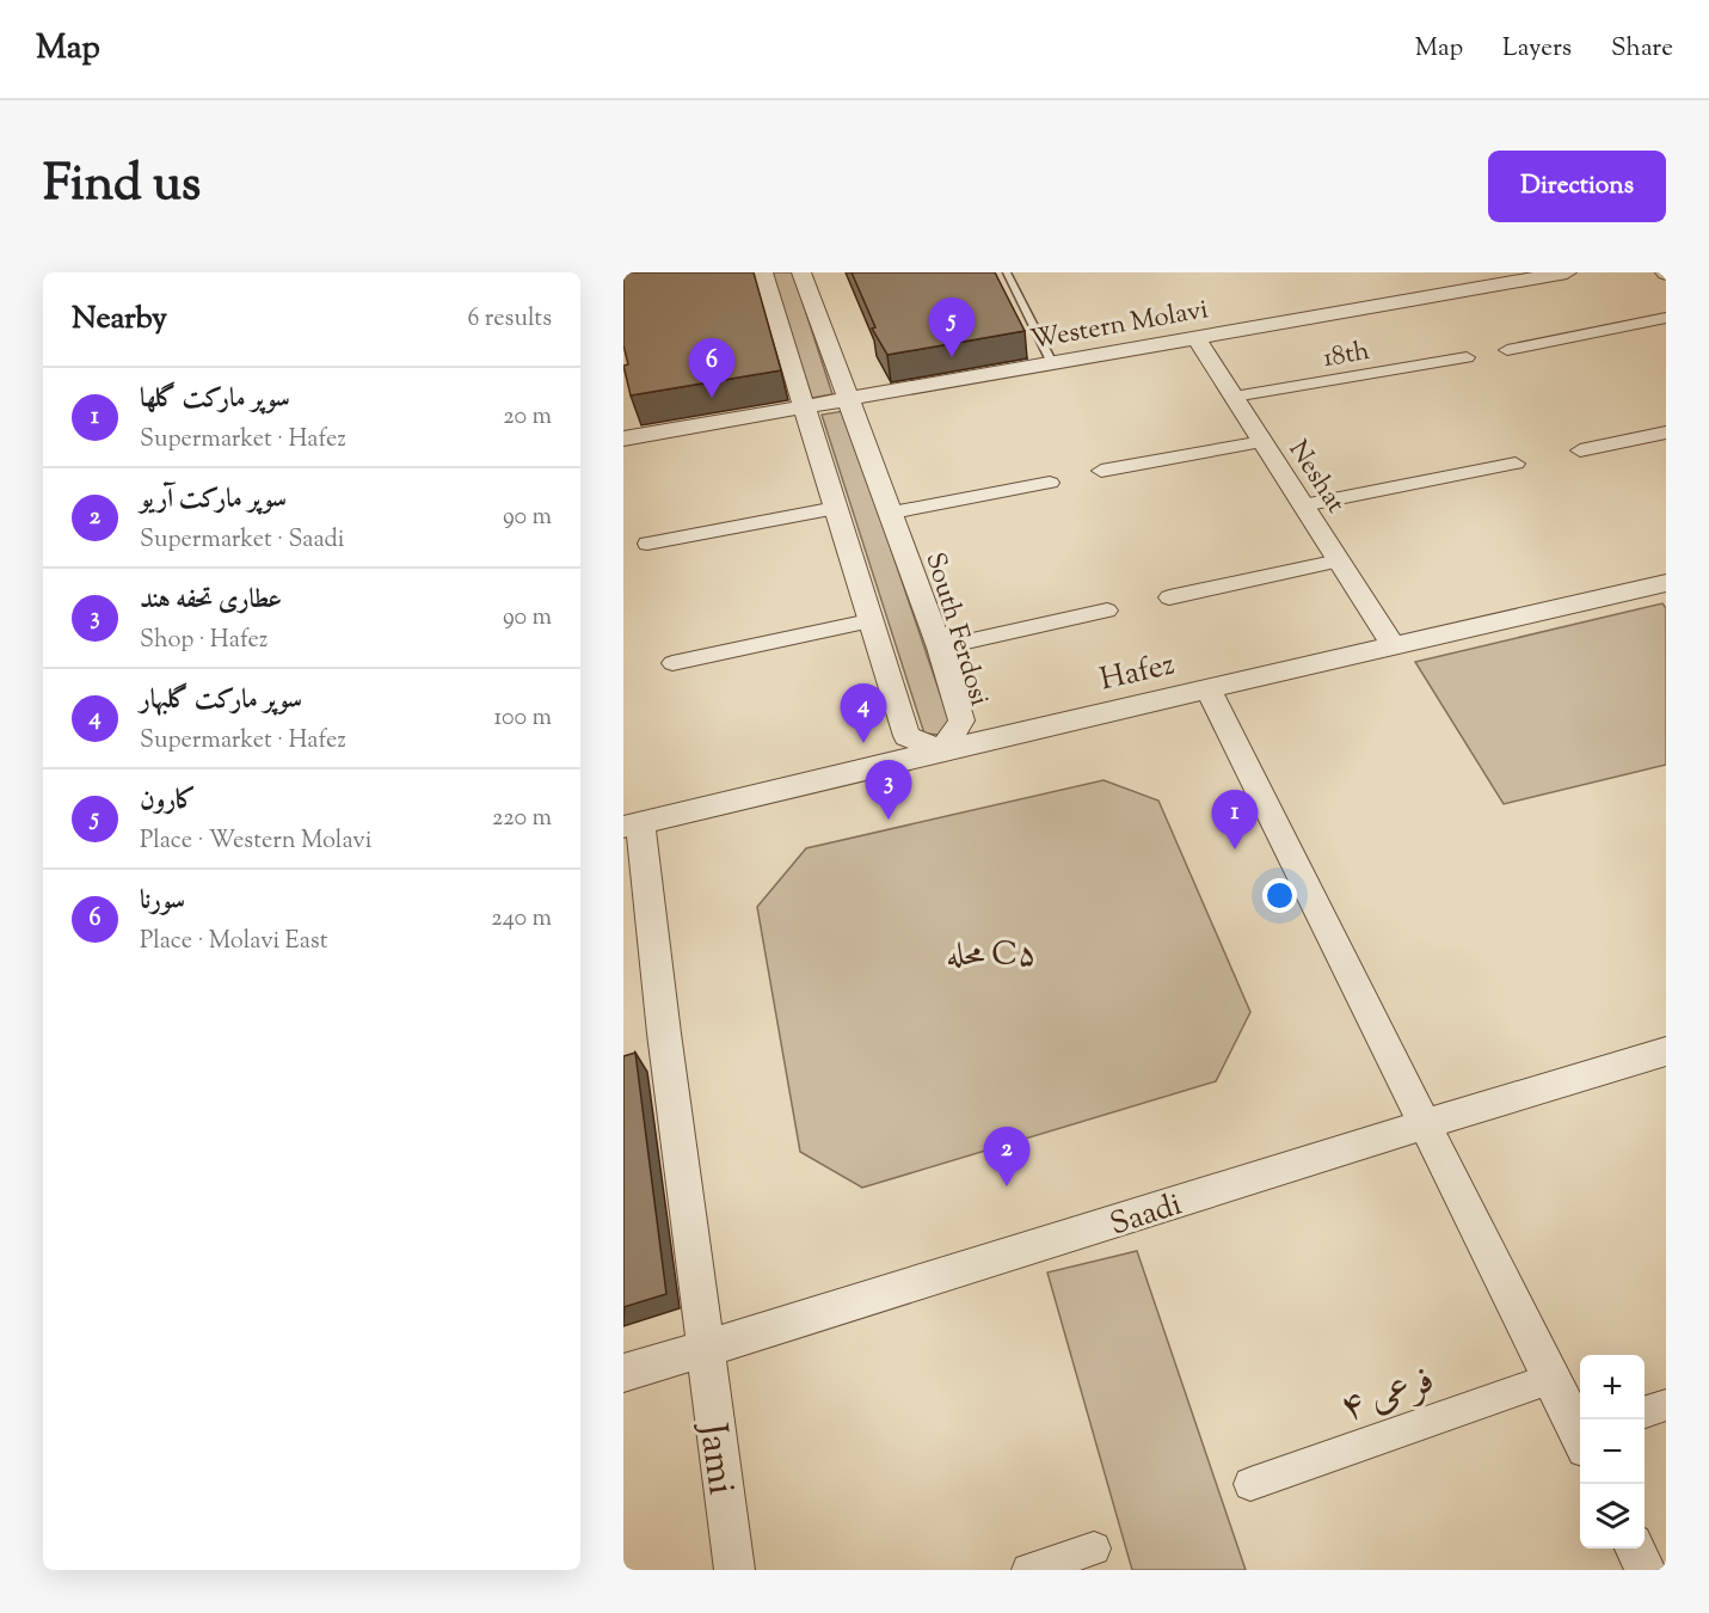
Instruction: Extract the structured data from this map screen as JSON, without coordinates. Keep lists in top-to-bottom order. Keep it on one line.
{"streets":{"street":["Western Molavi","18th","Neshat","South Ferdosi","Hafez","Saadi","فرعی ۴","Jami"]},"crossings":[["Western Molavi","Neshat"],["Western Molavi","South Ferdosi"],["18th","Neshat"],["Neshat","Hafez"],["South Ferdosi","Hafez"],["Hafez","Jami"],["Saadi","Jami"]],"districts":["محله C۵"],"page":{"header":"Map","nav":["Map","Layers","Share"],"title":"Find us","buttons":"Directions","heading":["Nearby","6 results"],"pins":["5","6","4","3","1","2"],"list":[{"mark":"1","name":"سوپر مارکت گلها","note":"Supermarket · Hafez","value":"20 m"},{"mark":"2","name":"سوپر مارکت آریو","note":"Supermarket · Saadi","value":"90 m"},{"mark":"3","name":"عطاری تحفه هند","note":"Shop · Hafez","value":"90 m"},{"mark":"4","name":"سوپر مارکت گلبهار","note":"Supermarket · Hafez","value":"100 m"},{"mark":"5","name":"کارون","note":"Place · Western Molavi","value":"220 m"},{"mark":"6","name":"سورنا","note":"Place · Molavi East","value":"240 m"}],"map_buttons":["+","−"]}}
